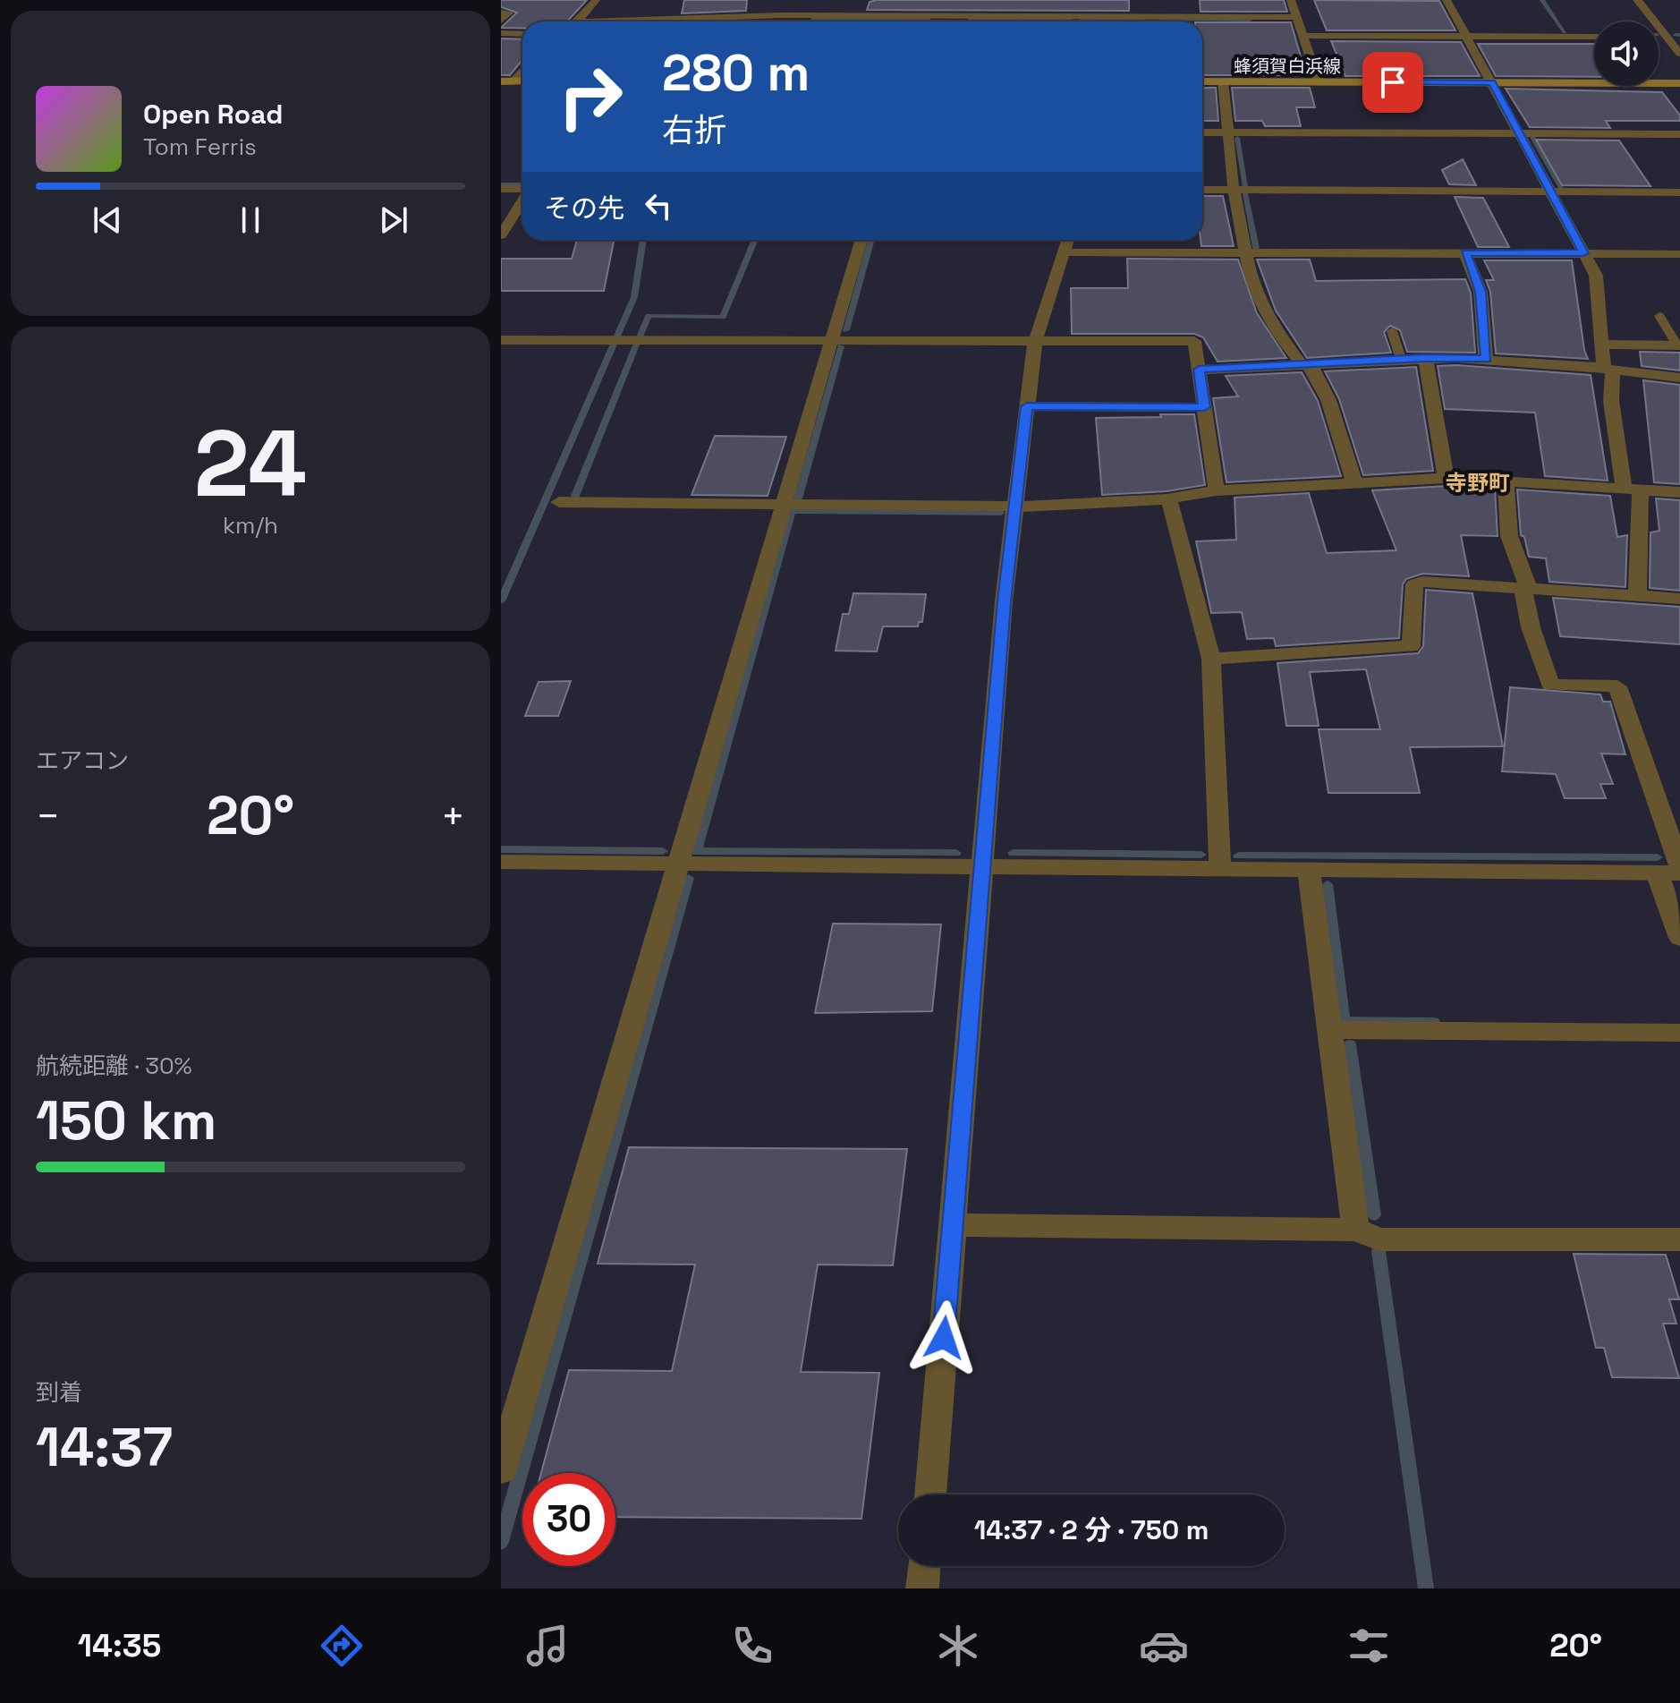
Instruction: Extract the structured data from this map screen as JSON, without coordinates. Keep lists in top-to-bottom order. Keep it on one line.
{"streets":{"main road":["蜂須賀白浜線"]},"districts":["寺野町"],"page":{"turn":["280 m","右折"],"song":["Open Road","Tom Ferris"],"then":"その先","tile":[["24","km/h"],"エアコン",["航続距離 · 30%","150 km"],["到着","14:37"]],"heat":["−","20°","+"],"limit":"30","trip":"14:37 · 2 分 · 750 m","tabs":["14:35","20°"]}}
